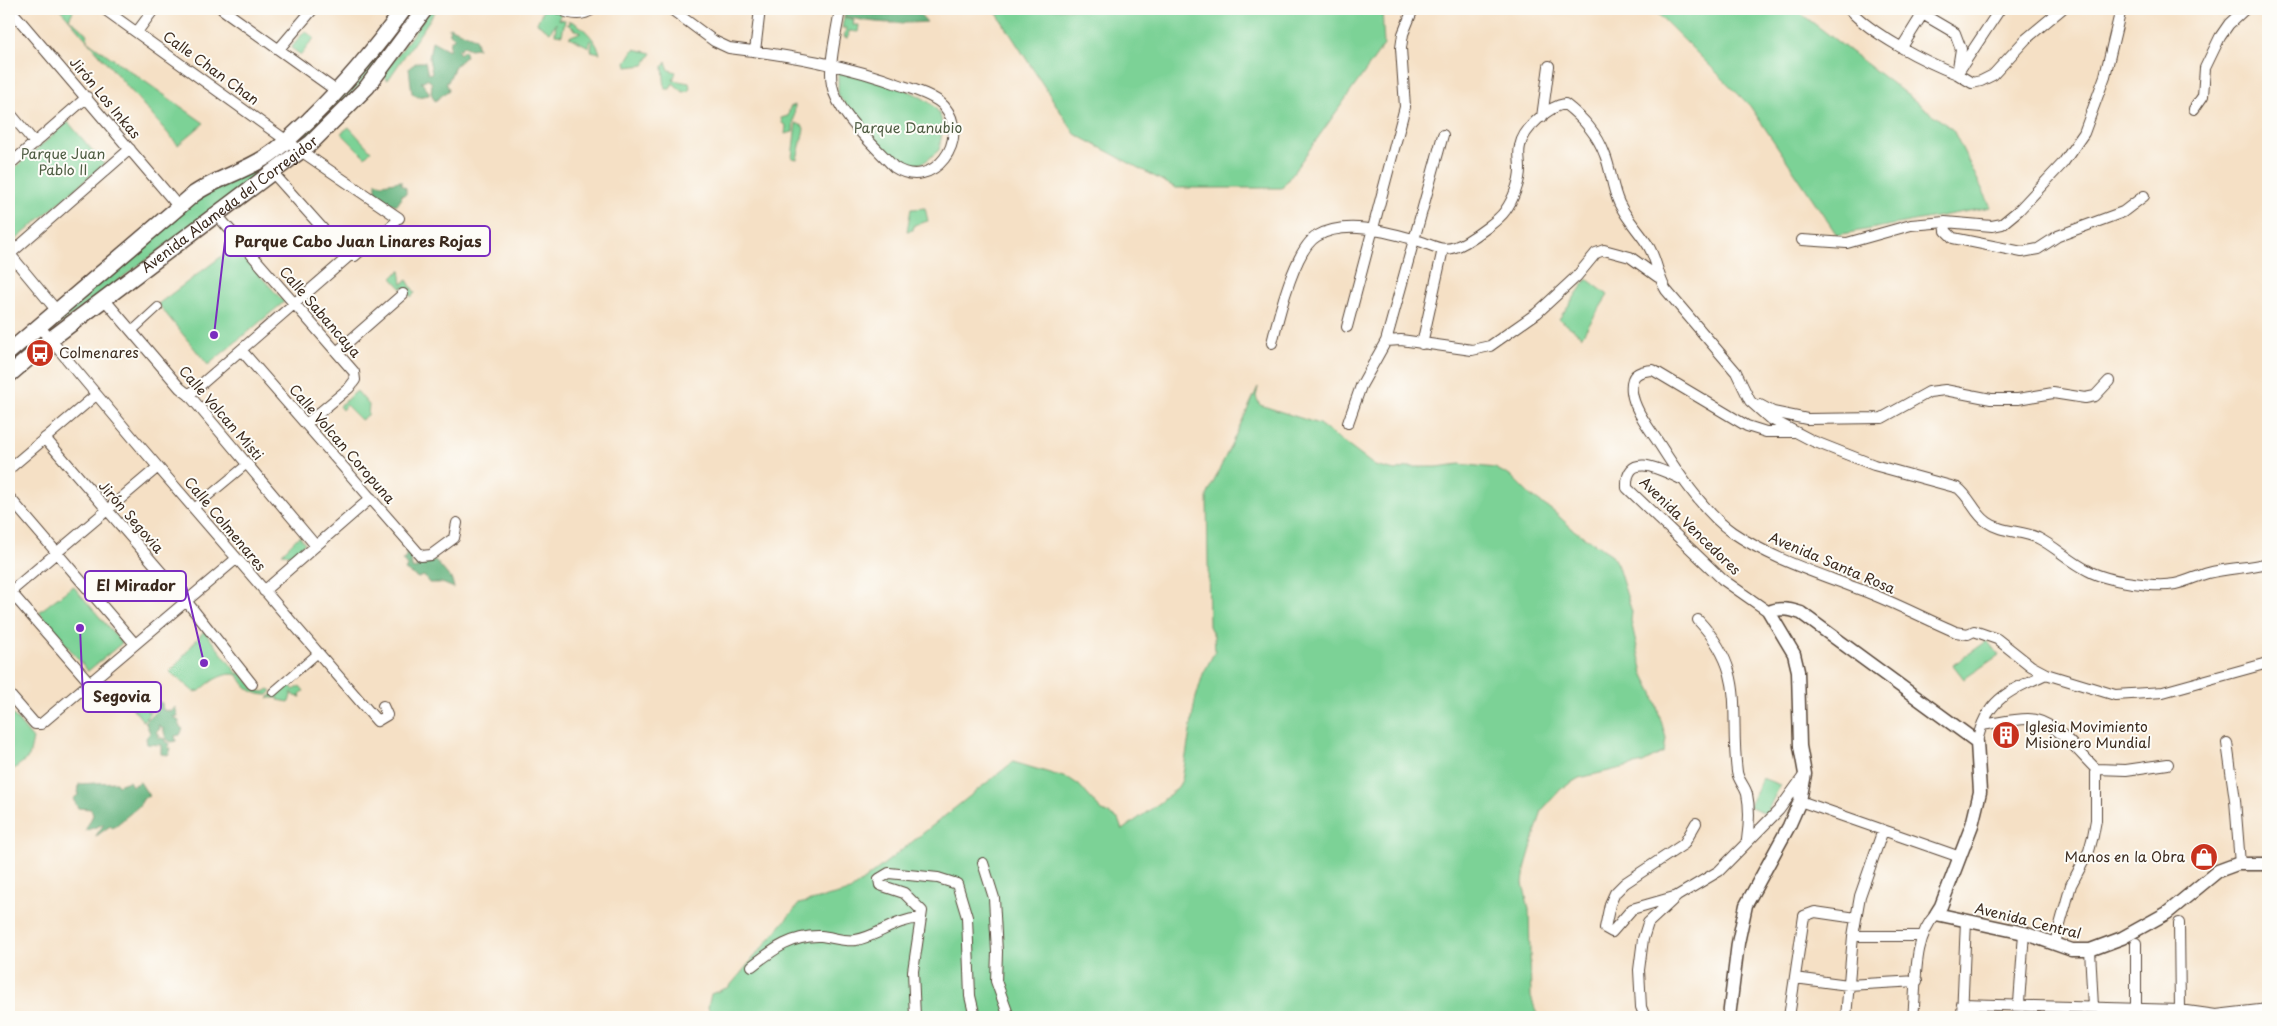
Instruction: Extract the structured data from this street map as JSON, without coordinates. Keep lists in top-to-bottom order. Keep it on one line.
{"streets":{"main road":["Avenida Alameda del Corregidor"],"street":["Calle Chan Chan","Jirón Los Inkas","Calle Sabancaya","Calle Volcan Misti","Calle Volcan Coropuna","Jirón Segovia","Calle Colmenares","Avenida Vencedores","Avenida Santa Rosa","Avenida Central"]},"crossings":[["Calle Chan Chan","Avenida Alameda del Corregidor"],["Jirón Los Inkas","Avenida Alameda del Corregidor"],["Avenida Alameda del Corregidor","Calle Sabancaya"],["Avenida Alameda del Corregidor","Calle Volcan Misti"],["Avenida Alameda del Corregidor","Calle Colmenares"],["Calle Sabancaya","Calle Volcan Coropuna"],["Avenida Vencedores","Avenida Santa Rosa"]],"parks":["Parque Danubio","Parque Juan Pablo II"],"places":{"other":["Parque Cabo Juan Linares Rojas","Segovia","El Mirador"],"bus stop":["Colmenares"],"building":["Iglesia Movimiento Misionero Mundial"],"shop":["Manos en la Obra"]}}
